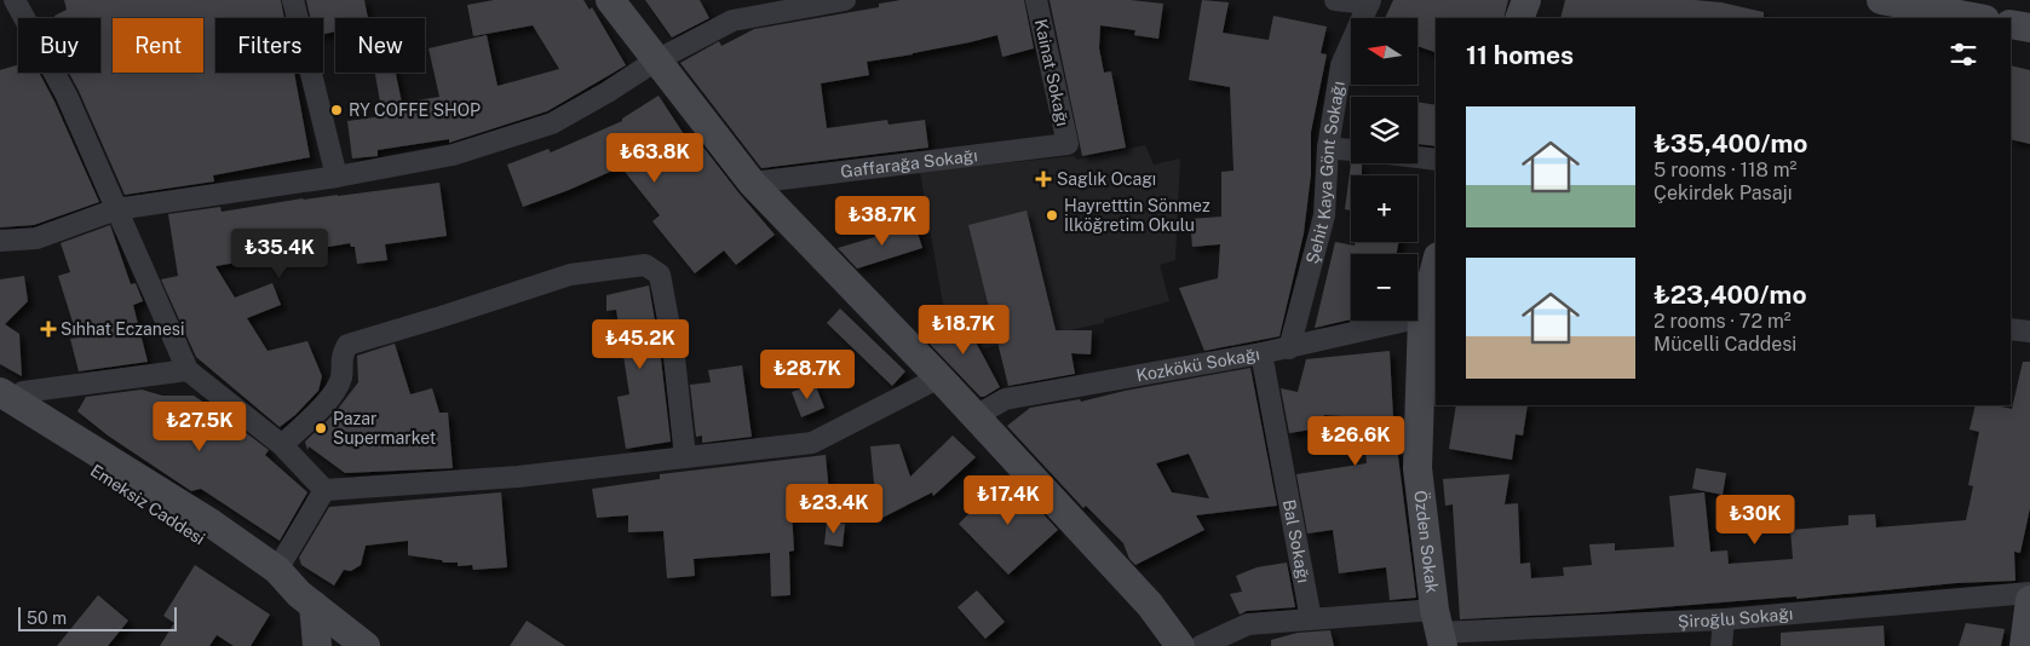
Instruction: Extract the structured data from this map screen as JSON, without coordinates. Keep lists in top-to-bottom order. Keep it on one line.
{"streets":{"main road":["Emeksiz Caddesi","Özden Sokak"],"street":["Kainat Sokağı","Gaffarağa Sokağı","Şehit Kaya Gönt Sokağı","Kozkökü Sokağı","Bal Sokağı","Şiroğlu Sokağı"]},"crossings":[["Kainat Sokağı","Gaffarağa Sokağı"],["Şehit Kaya Gönt Sokağı","Kozkökü Sokağı"],["Kozkökü Sokağı","Bal Sokağı"],["Kozkökü Sokağı","Özden Sokak"],["Bal Sokağı","Şiroğlu Sokağı"],["Özden Sokak","Şiroğlu Sokağı"]],"places":{"other":["RY COFFE SHOP","Hayretttin Sönmez İlköğretim Okulu","Pazar Supermarket"],"health":["Saglık Ocagı","Sıhhat Eczanesi"]},"scale_bar":"50 m","north":"left","page":{"map_buttons":["+","−"],"chip":["Buy","Rent","Filters","New"],"heading":"11 homes","list":[{"name":"₺35,400/mo","note":"5 rooms · 118 m² · Çekirdek Pasajı"},{"name":"₺23,400/mo","note":"2 rooms · 72 m² · Mücelli Caddesi"}],"price":["₺63.8K","₺38.7K","₺35.4K","₺18.7K","₺45.2K","₺28.7K","₺27.5K","₺26.6K","₺17.4K","₺23.4K","₺30K"],"scale":"50 m"}}
